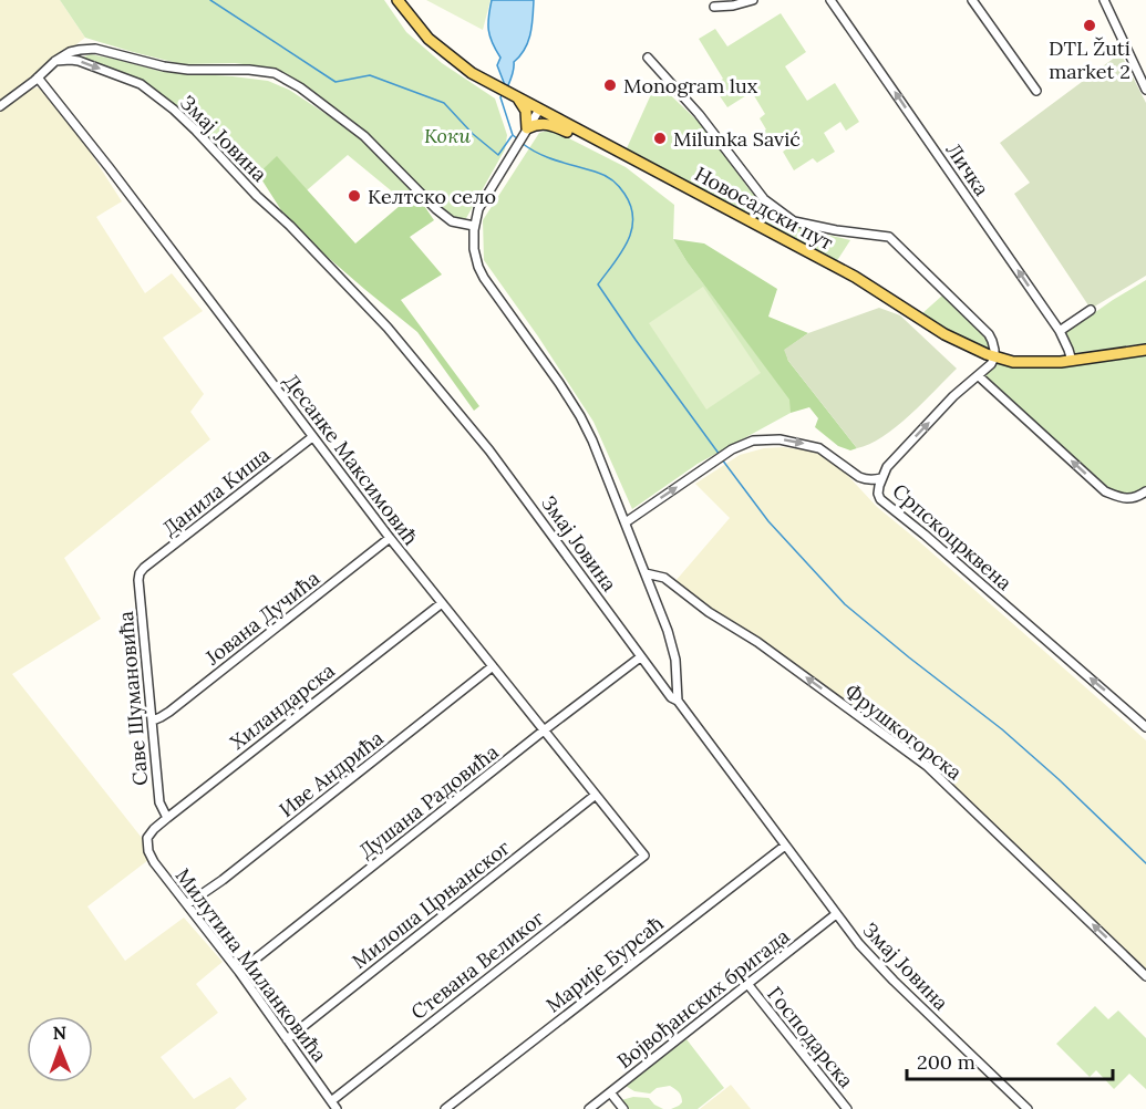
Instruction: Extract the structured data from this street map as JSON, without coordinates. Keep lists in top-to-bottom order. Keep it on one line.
{"streets":{"main road":["Новосадски пут"],"street":["Змај Јовина","Личка","Десанке Максимовић","Данила Киша","Српскоцрквена","Јована Дучића","Саве Шумановића","Хиландарска","Фрушкогорска","Иве Андрића","Душана Радовића","Милоша Црњанског","Марије Бурсаћ","Милутина Миланковића","Стевана Великог","Војвођанских бригада","Господарска"]},"crossings":[["Змај Јовина","Душана Радовића"],["Змај Јовина","Марије Бурсаћ"],["Змај Јовина","Војвођанских бригада"],["Личка","Новосадски пут"],["Десанке Максимовић","Данила Киша"],["Десанке Максимовић","Јована Дучића"],["Десанке Максимовић","Хиландарска"],["Десанке Максимовић","Иве Андрића"],["Десанке Максимовић","Душана Радовића"],["Десанке Максимовић","Милоша Црњанског"],["Десанке Максимовић","Стевана Великог"],["Данила Киша","Саве Шумановића"],["Јована Дучића","Саве Шумановића"],["Саве Шумановића","Хиландарска"],["Хиландарска","Милутина Миланковића"],["Иве Андрића","Милутина Миланковића"],["Душана Радовића","Милутина Миланковића"],["Милоша Црњанског","Милутина Миланковића"],["Милутина Миланковића","Стевана Великог"],["Војвођанских бригада","Господарска"]],"one_way":["Змај Јовина","Личка","Фрушкогорска"],"parks":["Коки"],"places":["DTL Žuti market 2","Monogram lux","Milunka Savić","Келтско село"],"scale_bar":"200 m","north":"top"}
